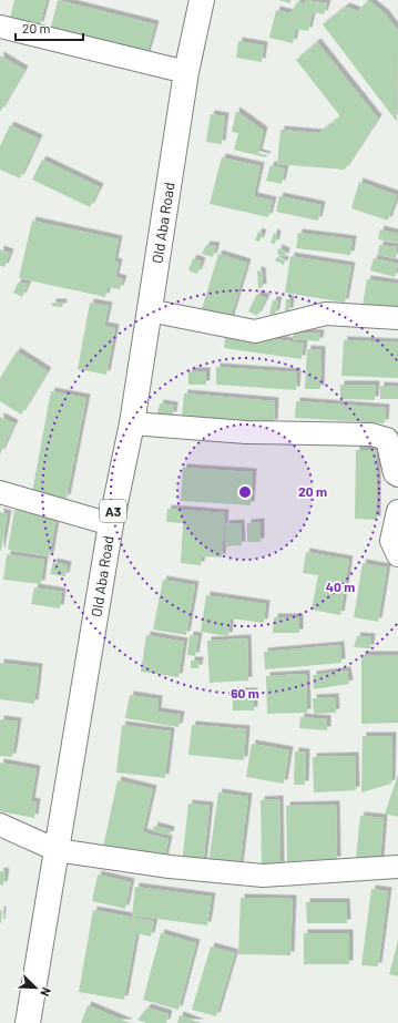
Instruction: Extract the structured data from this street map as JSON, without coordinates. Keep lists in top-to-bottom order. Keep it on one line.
{"streets":{"main road":["Old Aba Road","A3"]},"scale_bar":"20 m","north":"bottom right","rings":["20 m","40 m","60 m"]}
